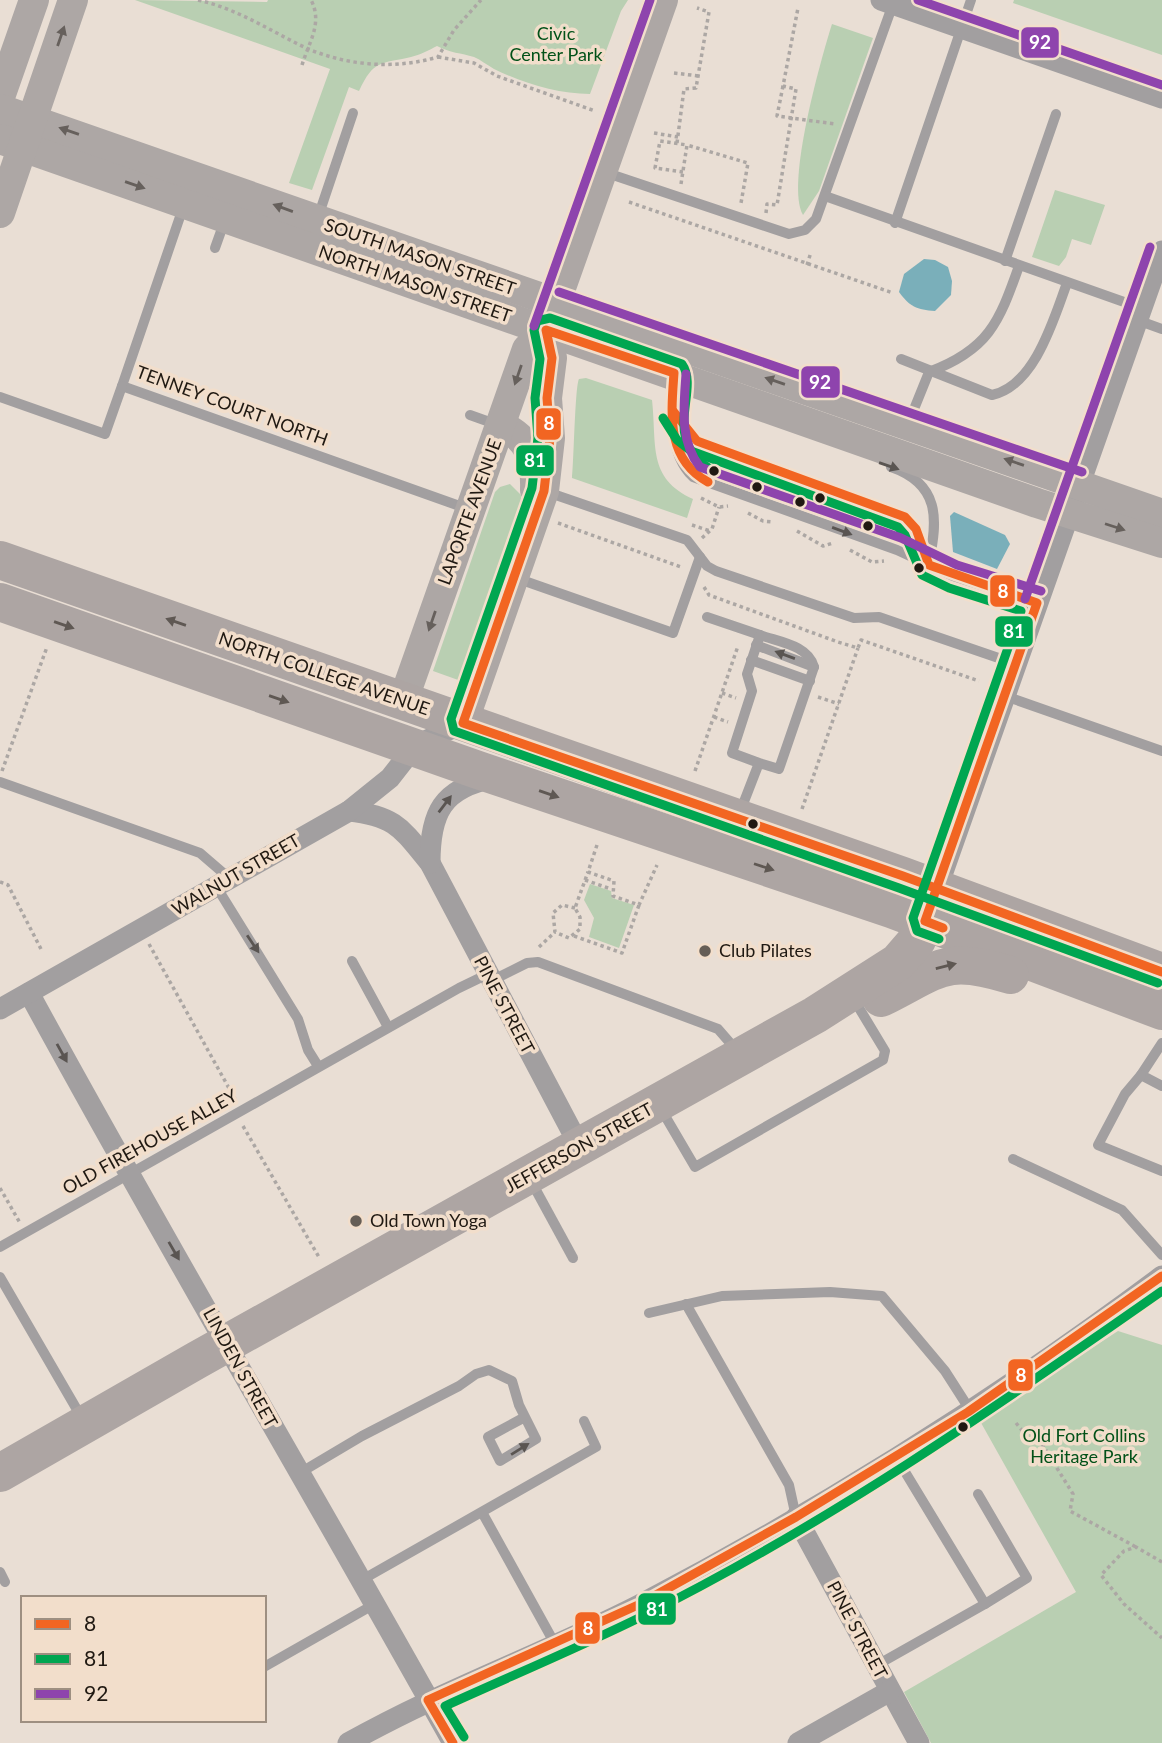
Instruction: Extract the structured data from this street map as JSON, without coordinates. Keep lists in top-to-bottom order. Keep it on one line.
{"streets":{"highway":["NORTH COLLEGE AVENUE","JEFFERSON STREET"],"street":["SOUTH MASON STREET","NORTH MASON STREET","LAPORTE AVENUE","WALNUT STREET","PINE STREET","LINDEN STREET"],"lane":["TENNEY COURT NORTH","OLD FIREHOUSE ALLEY"]},"crossings":[["SOUTH MASON STREET","NORTH MASON STREET"],["SOUTH MASON STREET","LAPORTE AVENUE"],["NORTH MASON STREET","TENNEY COURT NORTH"],["NORTH MASON STREET","LAPORTE AVENUE"],["TENNEY COURT NORTH","LAPORTE AVENUE"],["LAPORTE AVENUE","NORTH COLLEGE AVENUE"],["NORTH COLLEGE AVENUE","WALNUT STREET"],["NORTH COLLEGE AVENUE","JEFFERSON STREET"],["WALNUT STREET","PINE STREET"],["WALNUT STREET","LINDEN STREET"],["PINE STREET","OLD FIREHOUSE ALLEY"],["PINE STREET","JEFFERSON STREET"],["OLD FIREHOUSE ALLEY","JEFFERSON STREET"],["OLD FIREHOUSE ALLEY","LINDEN STREET"],["JEFFERSON STREET","LINDEN STREET"]],"one_way":["SOUTH MASON STREET","LINDEN STREET"],"parks":["Civic Center Park","Old Fort Collins Heritage Park"],"places":["Club Pilates","Old Town Yoga"],"lines":["transit line 92","transit line 81","transit line 8"],"legend":["8","81","92"]}
